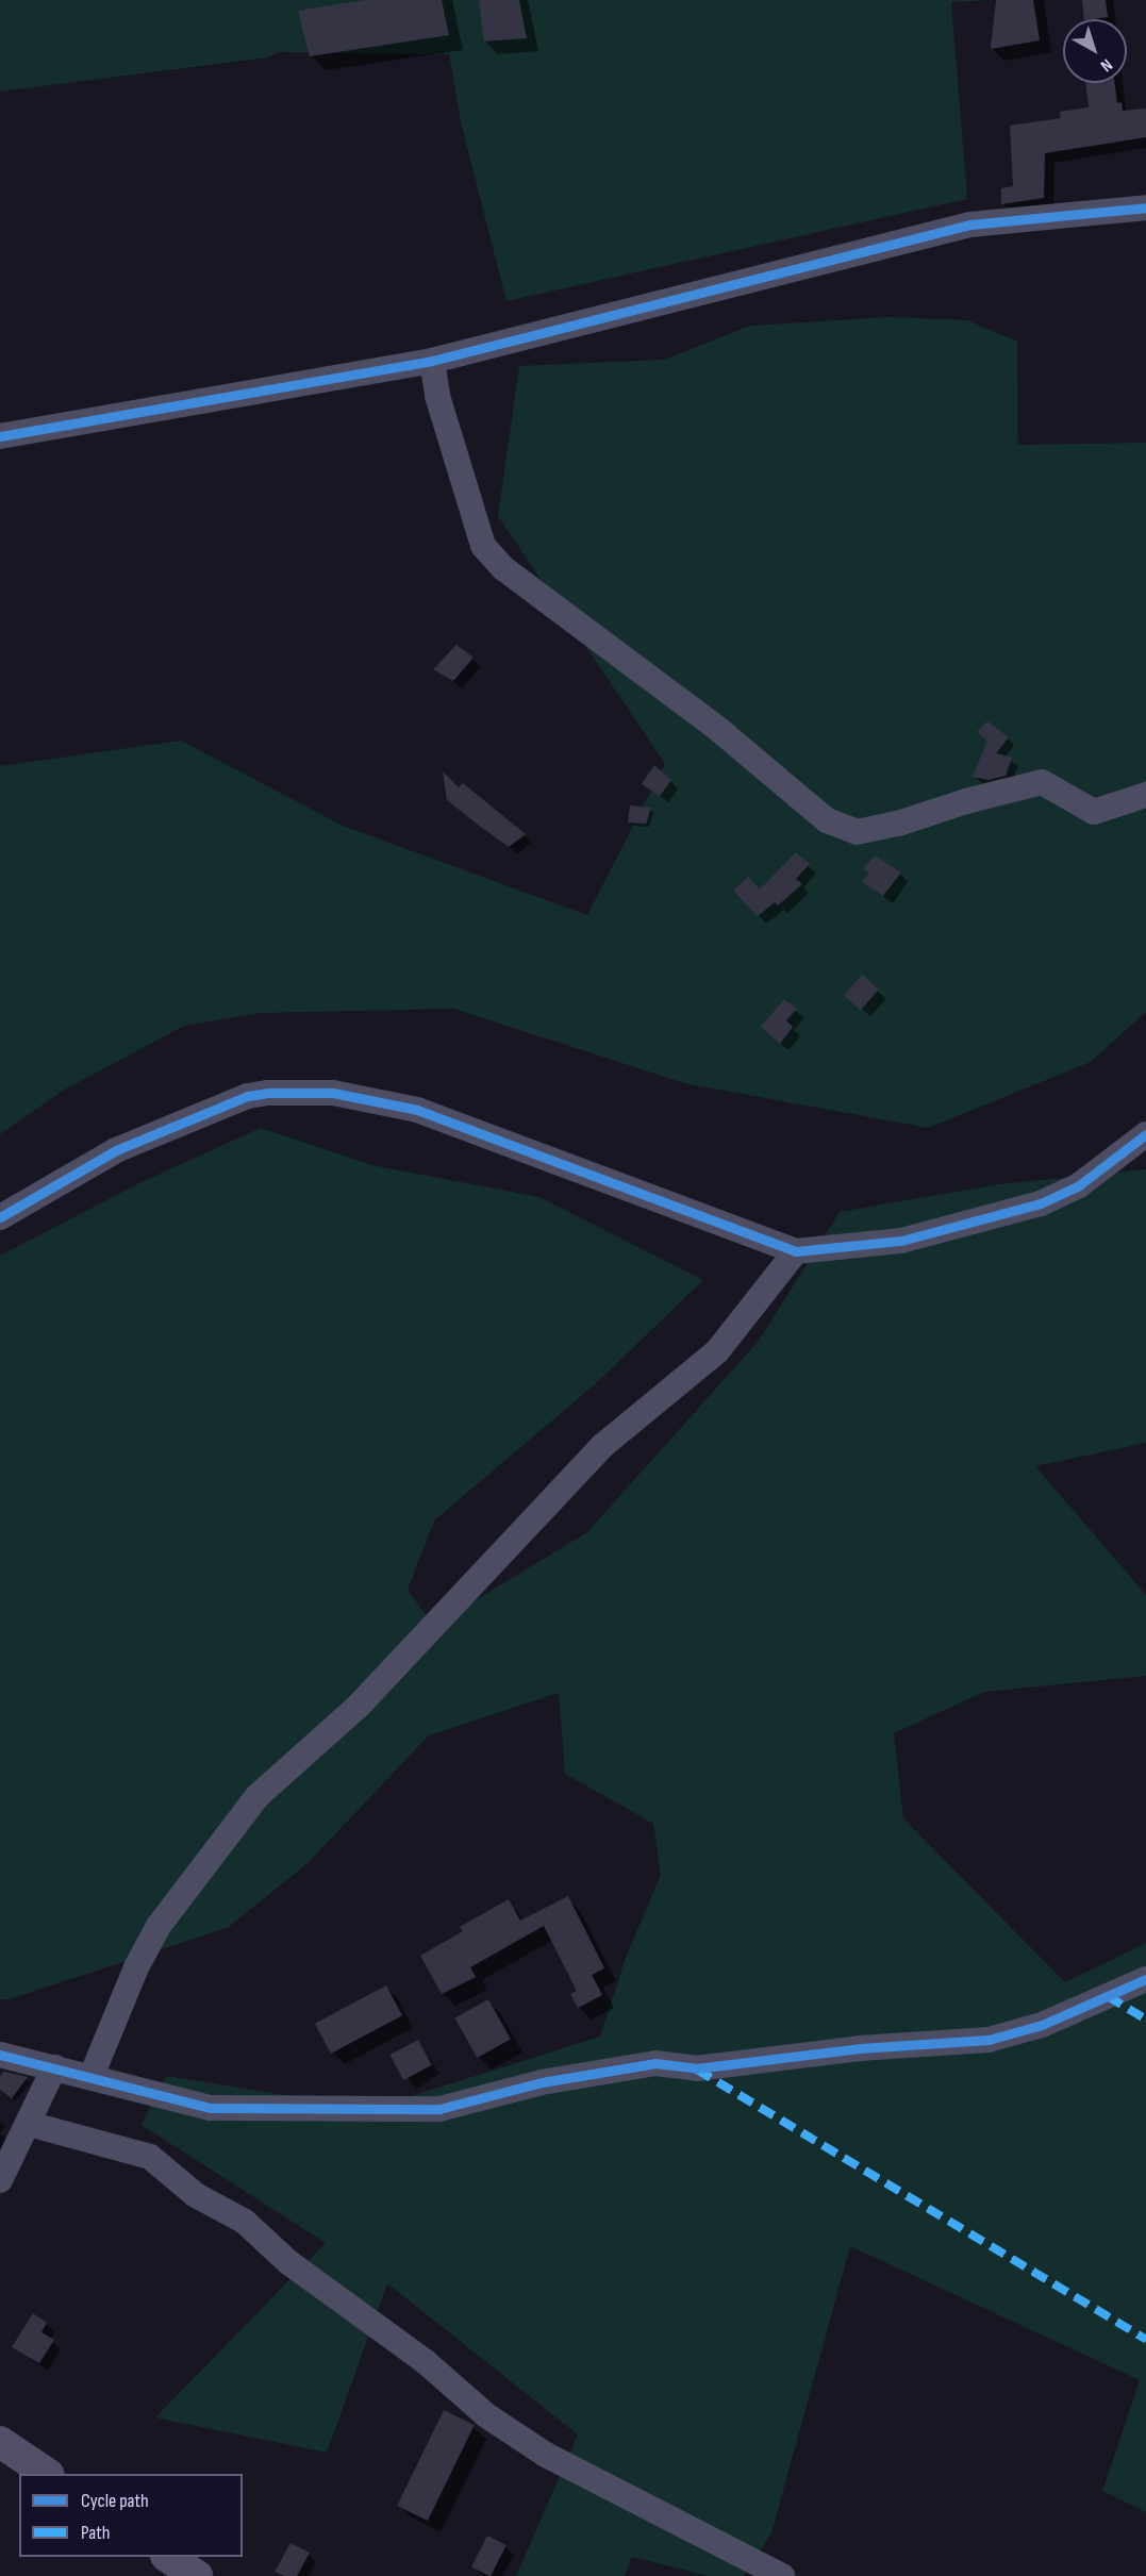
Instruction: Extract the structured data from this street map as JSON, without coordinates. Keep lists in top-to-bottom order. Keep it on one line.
{"legend":["Cycle path","Path"],"north":"bottom right"}
